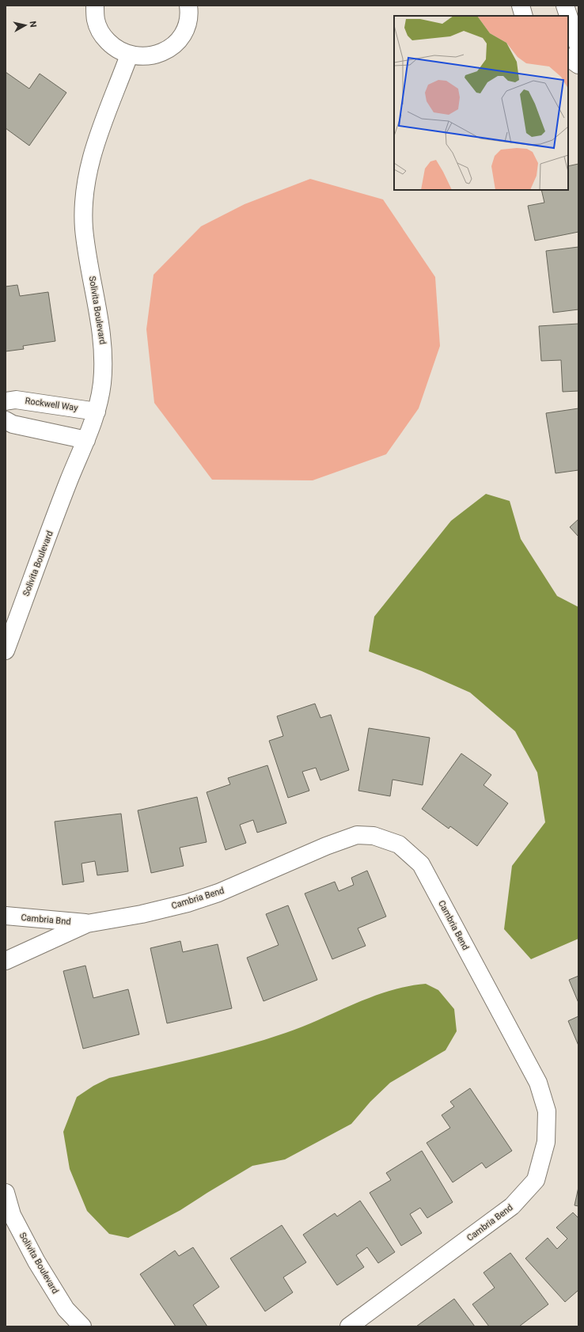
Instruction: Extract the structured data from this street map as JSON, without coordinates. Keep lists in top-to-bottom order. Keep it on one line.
{"streets":{"street":["Solivita Boulevard","Rockwell Way","Cambria Bend","Cambria Bnd"]},"crossings":[["Solivita Boulevard","Rockwell Way"],["Cambria Bend","Cambria Bnd"]],"north":"right"}
